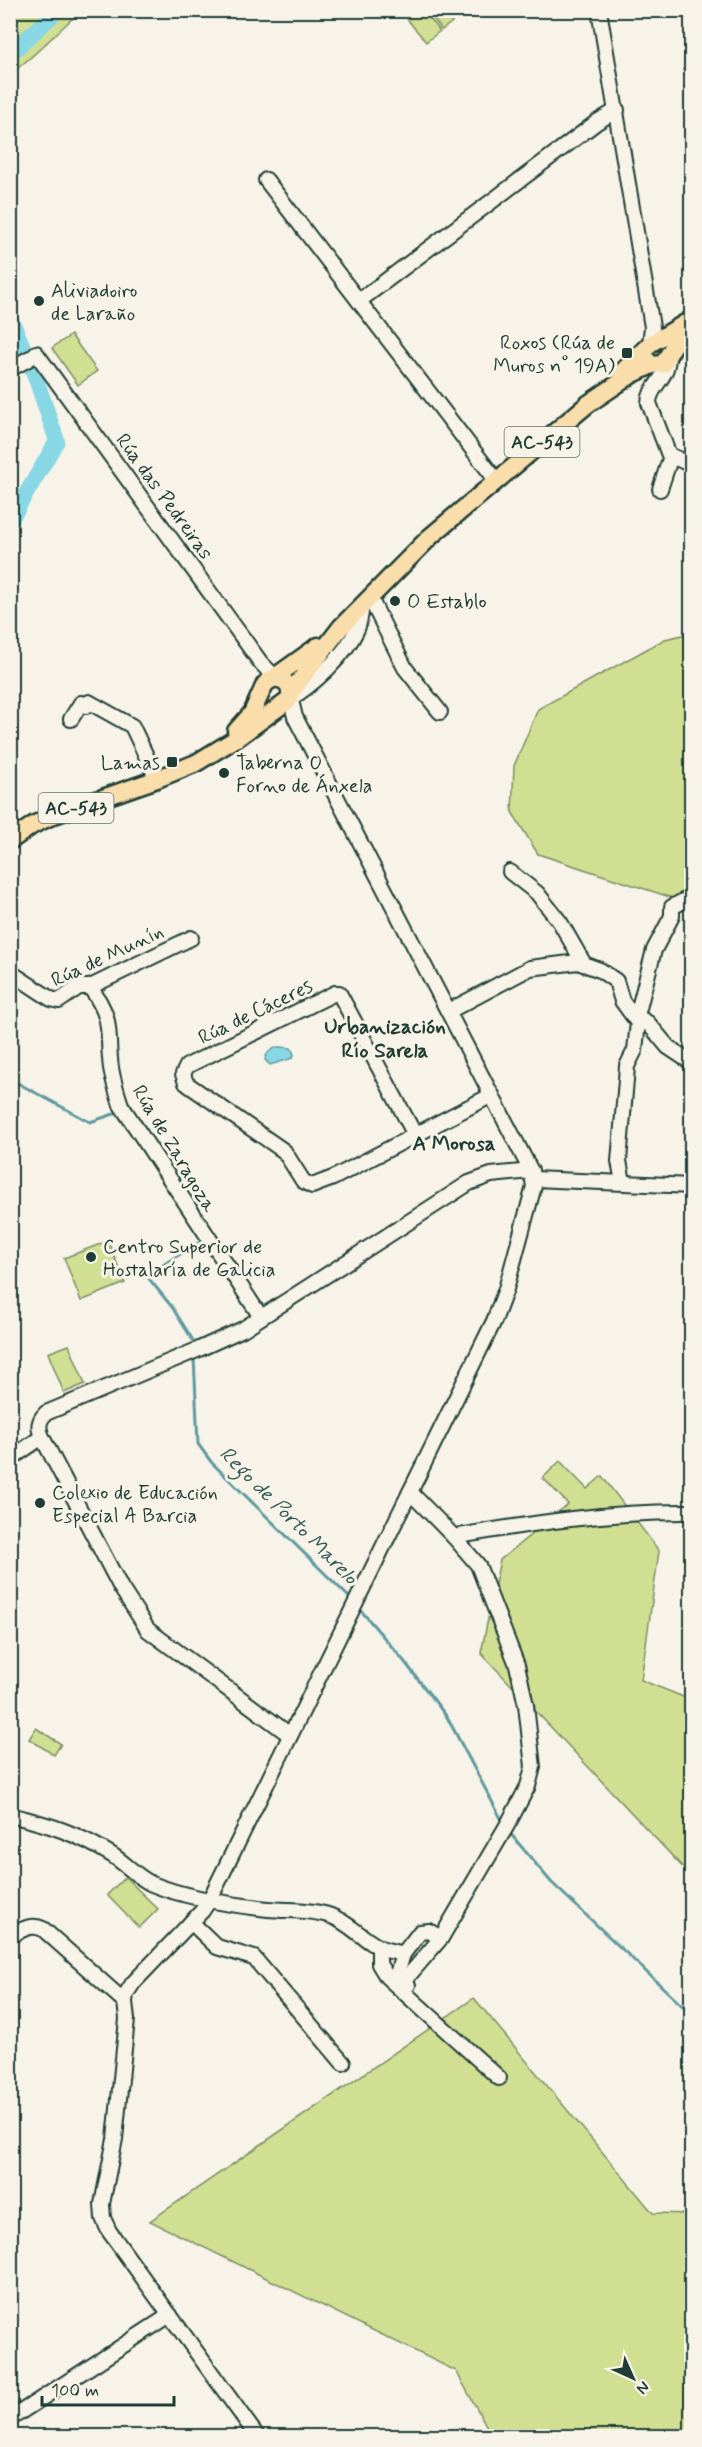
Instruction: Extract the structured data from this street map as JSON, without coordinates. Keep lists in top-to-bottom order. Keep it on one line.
{"streets":{"main road":["AC-543"],"street":["Rúa das Pedreiras","Rúa de Munín","Rúa de Cáceres","Rúa de Zaragoza"]},"crossings":[["AC-543","Rúa das Pedreiras"],["Rúa de Munín","Rúa de Zaragoza"]],"districts":["Urbanización Río Sarela","A Morosa"],"water":["Rego de Porto Marelo"],"places":{"other":["Aliviadoiro de Laraño","O Establo","Taberna O Forno de Ánxela","Centro Superior de Hostalaría de Galicia","Colexio de Educación Especial A Barcia"],"transit":["Roxos (Rúa de Muros n° 19A)","Lamas"]},"scale_bar":"100 m","north":"bottom right"}
